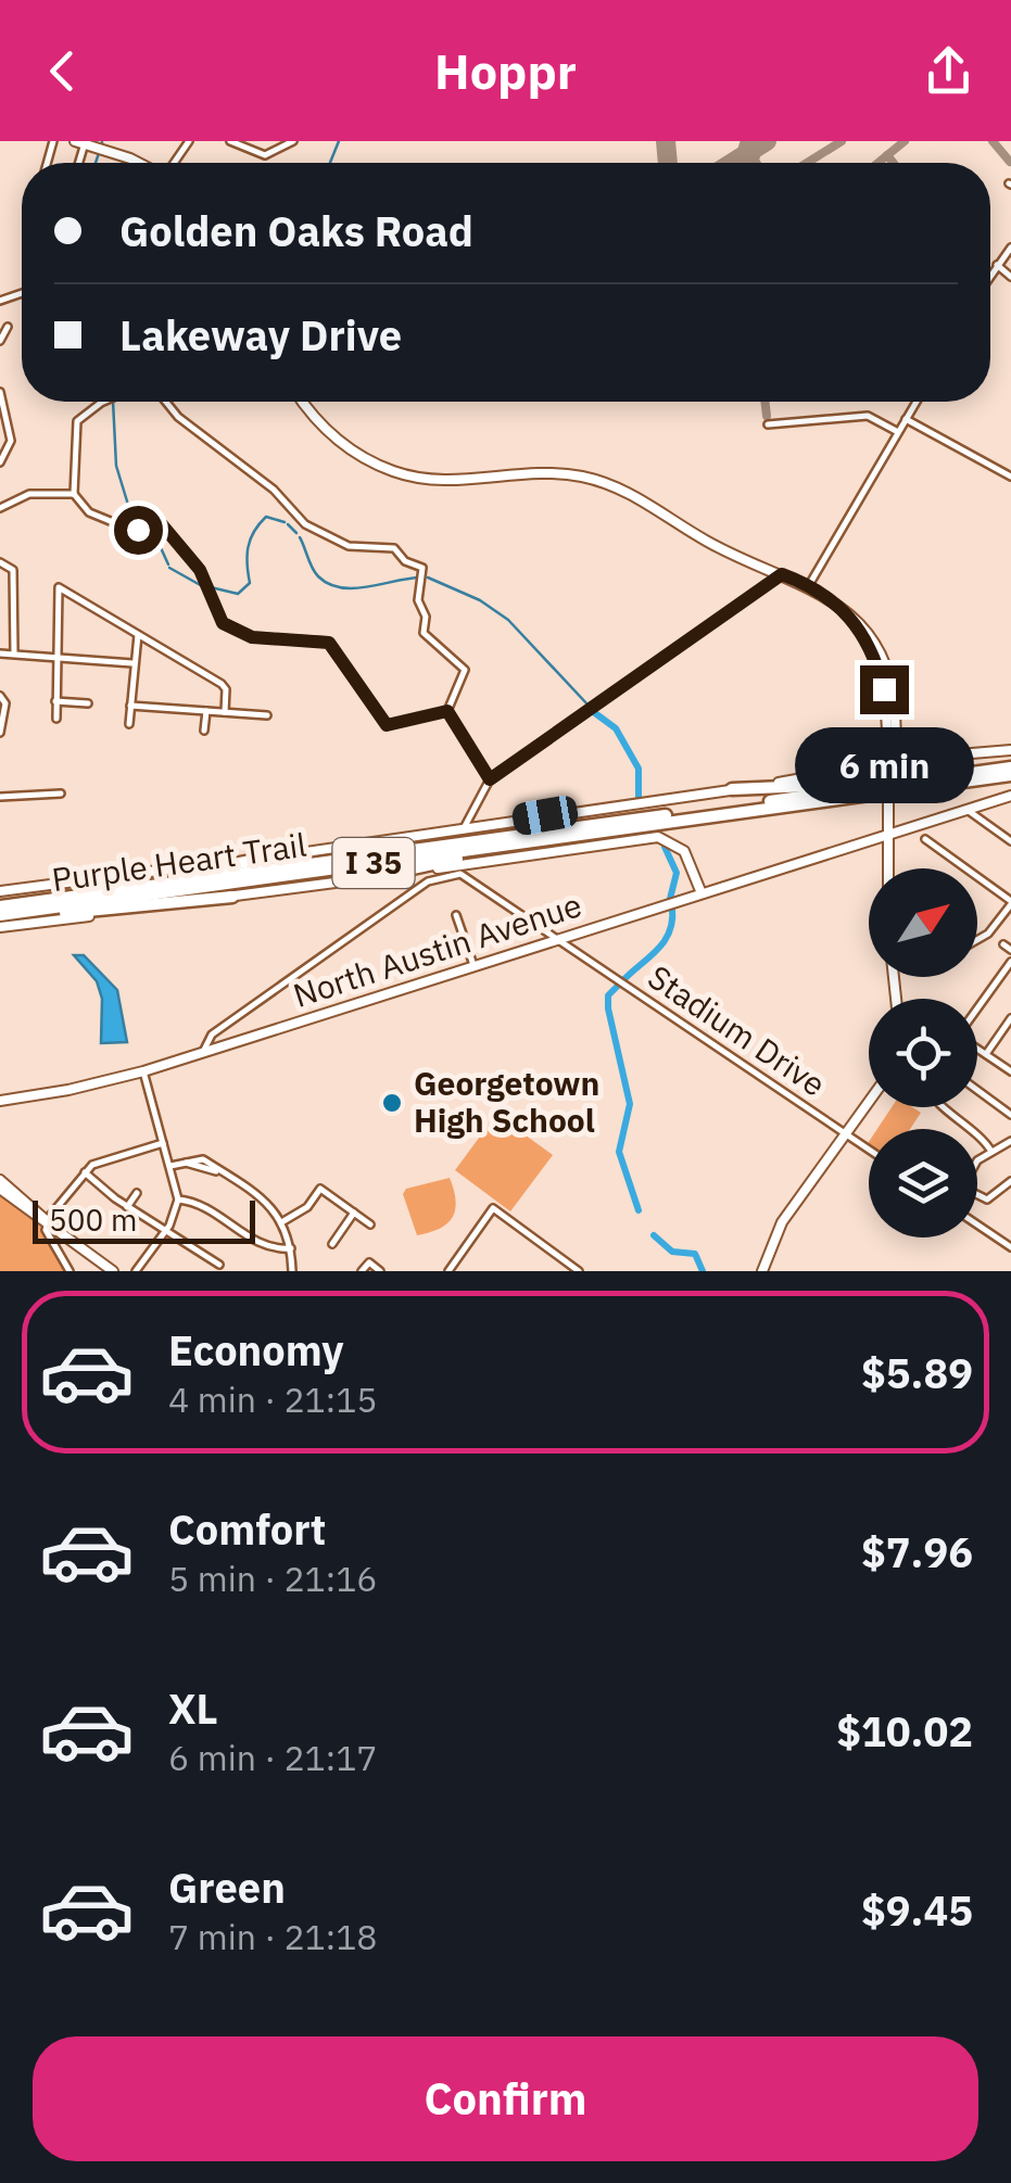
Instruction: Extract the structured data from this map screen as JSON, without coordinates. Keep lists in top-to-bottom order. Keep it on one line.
{"streets":{"highway":["Purple Heart Trail","I 35"],"main road":["North Austin Avenue"],"street":["Stadium Drive"]},"crossings":[["North Austin Avenue","Stadium Drive"]],"places":["Georgetown High School"],"scale_bar":"500 m","north":"top right","page":{"header":"Hoppr","banner":["Golden Oaks Road","Lakeway Drive"],"bubble":"6 min","scale":"500 m","list":[{"name":"Economy","note":"4 min · 21:15","value":"$5.89"},{"name":"Comfort","note":"5 min · 21:16","value":"$7.96"},{"name":"XL","note":"6 min · 21:17","value":"$10.02"},{"name":"Green","note":"7 min · 21:18","value":"$9.45"}],"buttons":"Confirm"}}
